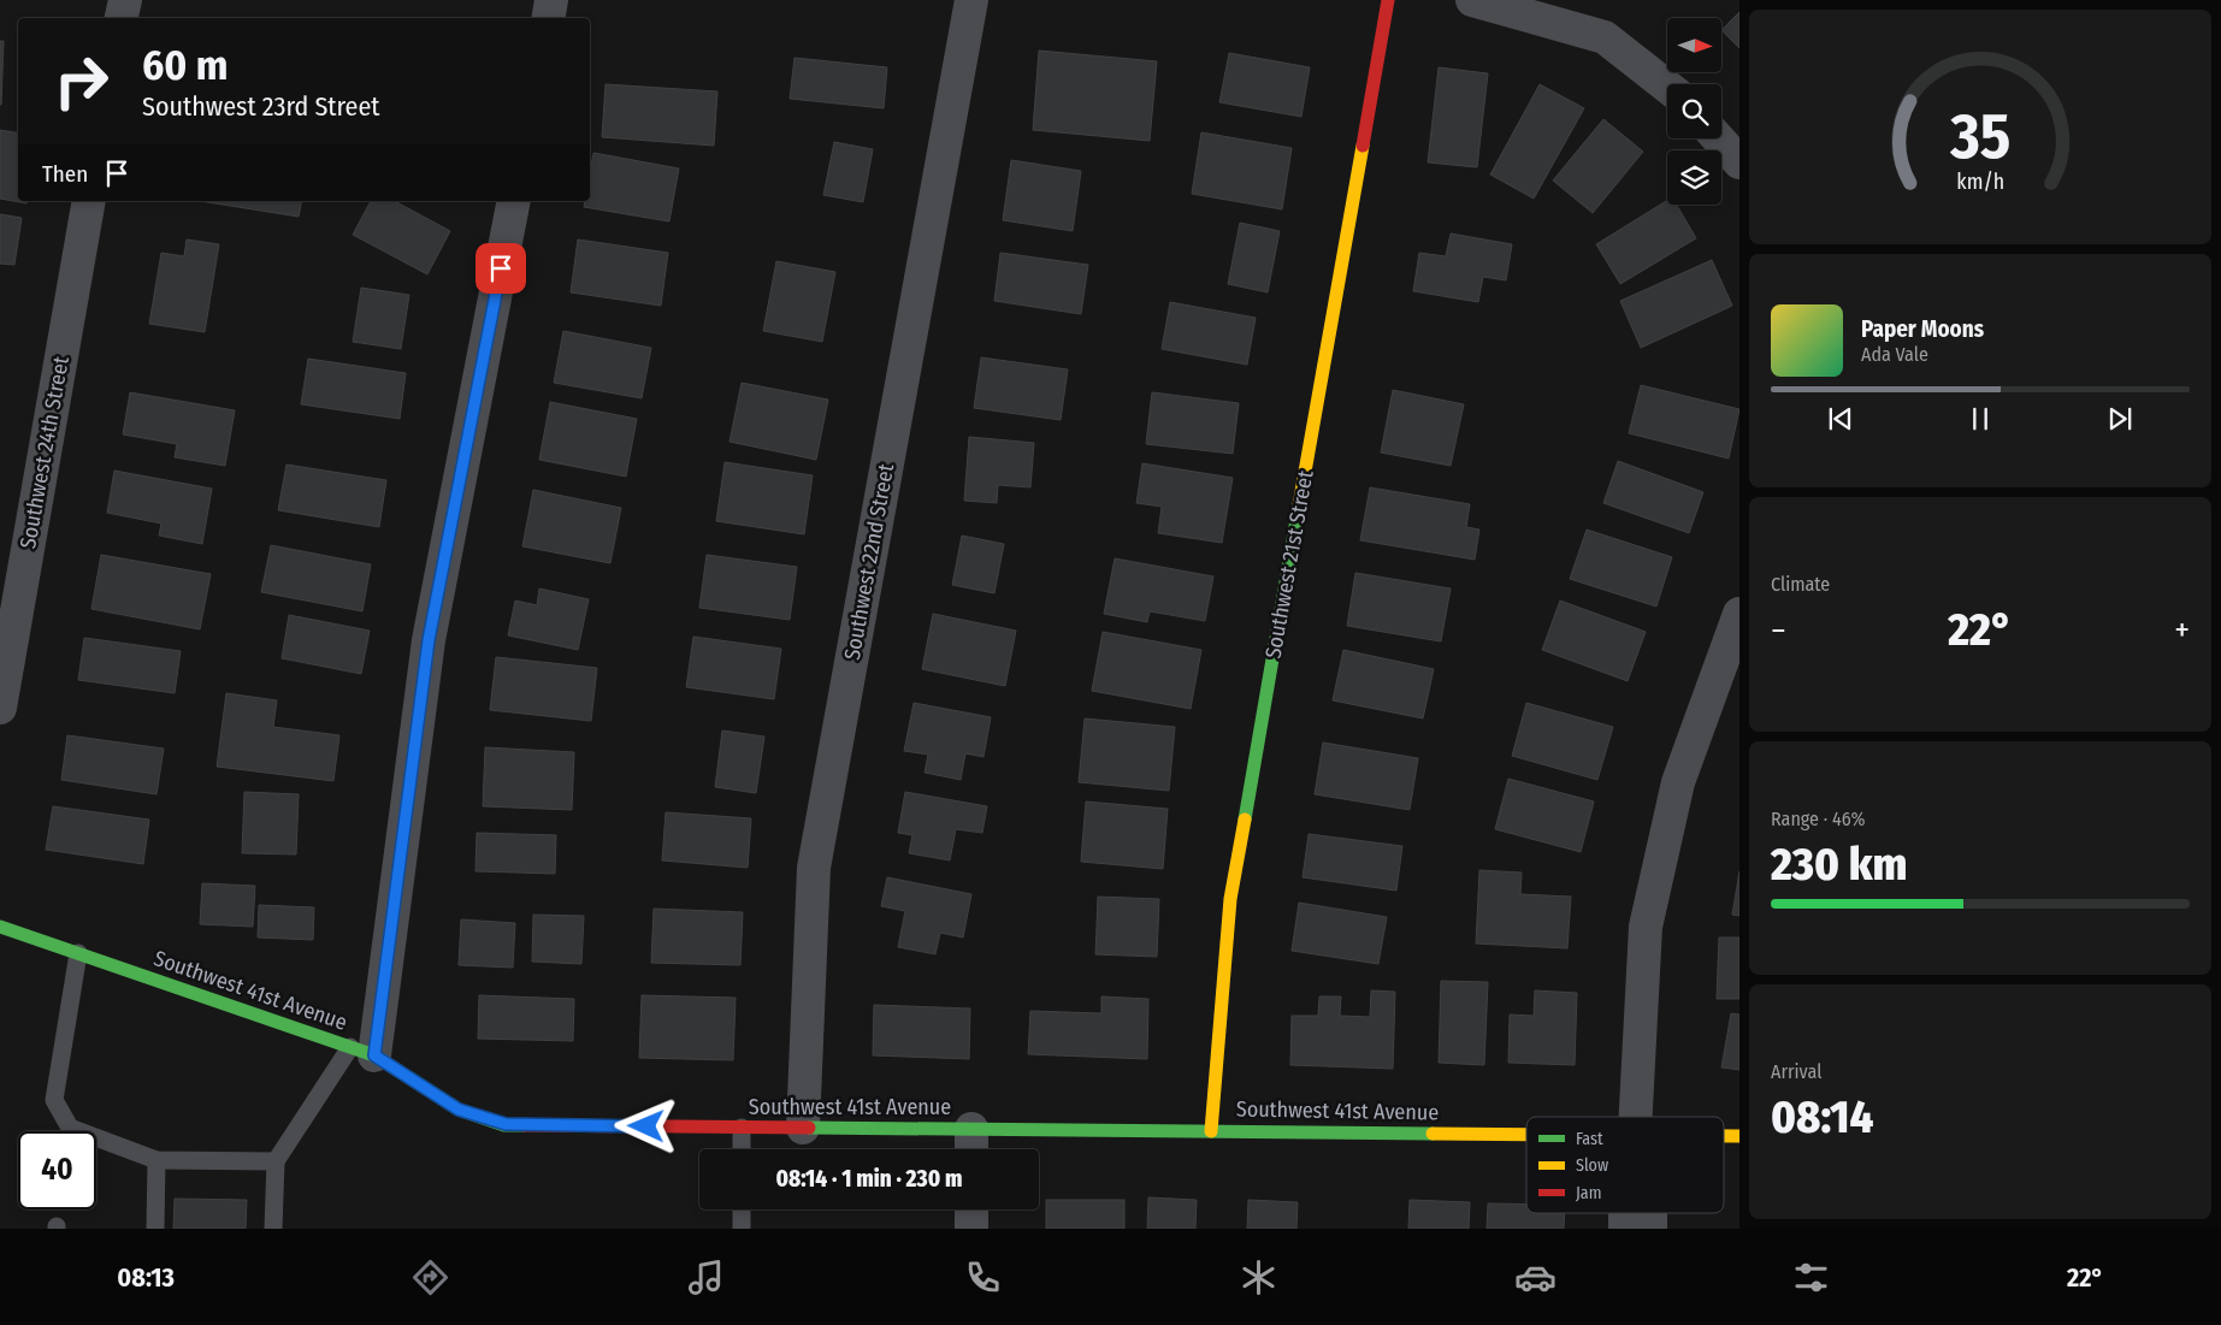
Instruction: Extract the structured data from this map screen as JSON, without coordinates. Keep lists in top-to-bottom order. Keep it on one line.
{"streets":{"street":["Southwest 24th Street","Southwest 22nd Street","Southwest 21st Street","Southwest 41st Avenue"]},"crossings":[["Southwest 22nd Street","Southwest 41st Avenue"],["Southwest 21st Street","Southwest 41st Avenue"]],"legend":["Fast","Slow","Jam"],"north":"right","page":{"turn":["60 m","Southwest 23rd Street"],"then":"Then","song":["Paper Moons","Ada Vale"],"tile":["Climate",["Range · 46%","230 km"],["Arrival","08:14"]],"heat":["−","22°","+"],"limit":"40","trip":"08:14 · 1 min · 230 m","tabs":["08:13","22°"],"gauge":["35","km/h"]}}
